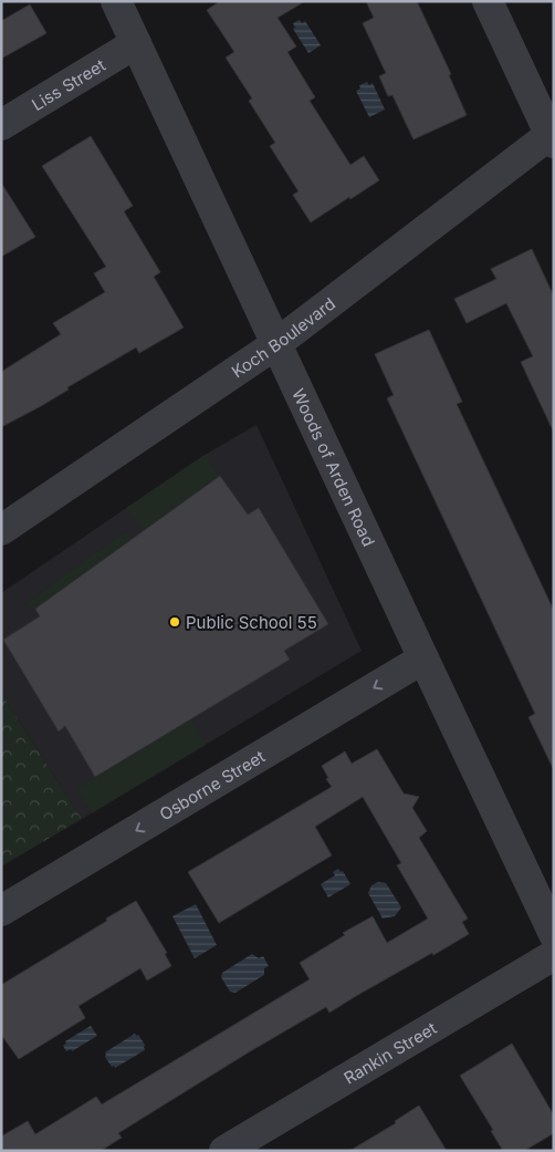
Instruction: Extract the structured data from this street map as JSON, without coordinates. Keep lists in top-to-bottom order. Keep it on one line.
{"streets":{"street":["Liss Street","Koch Boulevard","Woods of Arden Road","Osborne Street","Rankin Street"]},"crossings":[["Liss Street","Woods of Arden Road"],["Koch Boulevard","Woods of Arden Road"],["Woods of Arden Road","Osborne Street"]],"one_way":["Osborne Street"],"places":["Public School 55"]}
